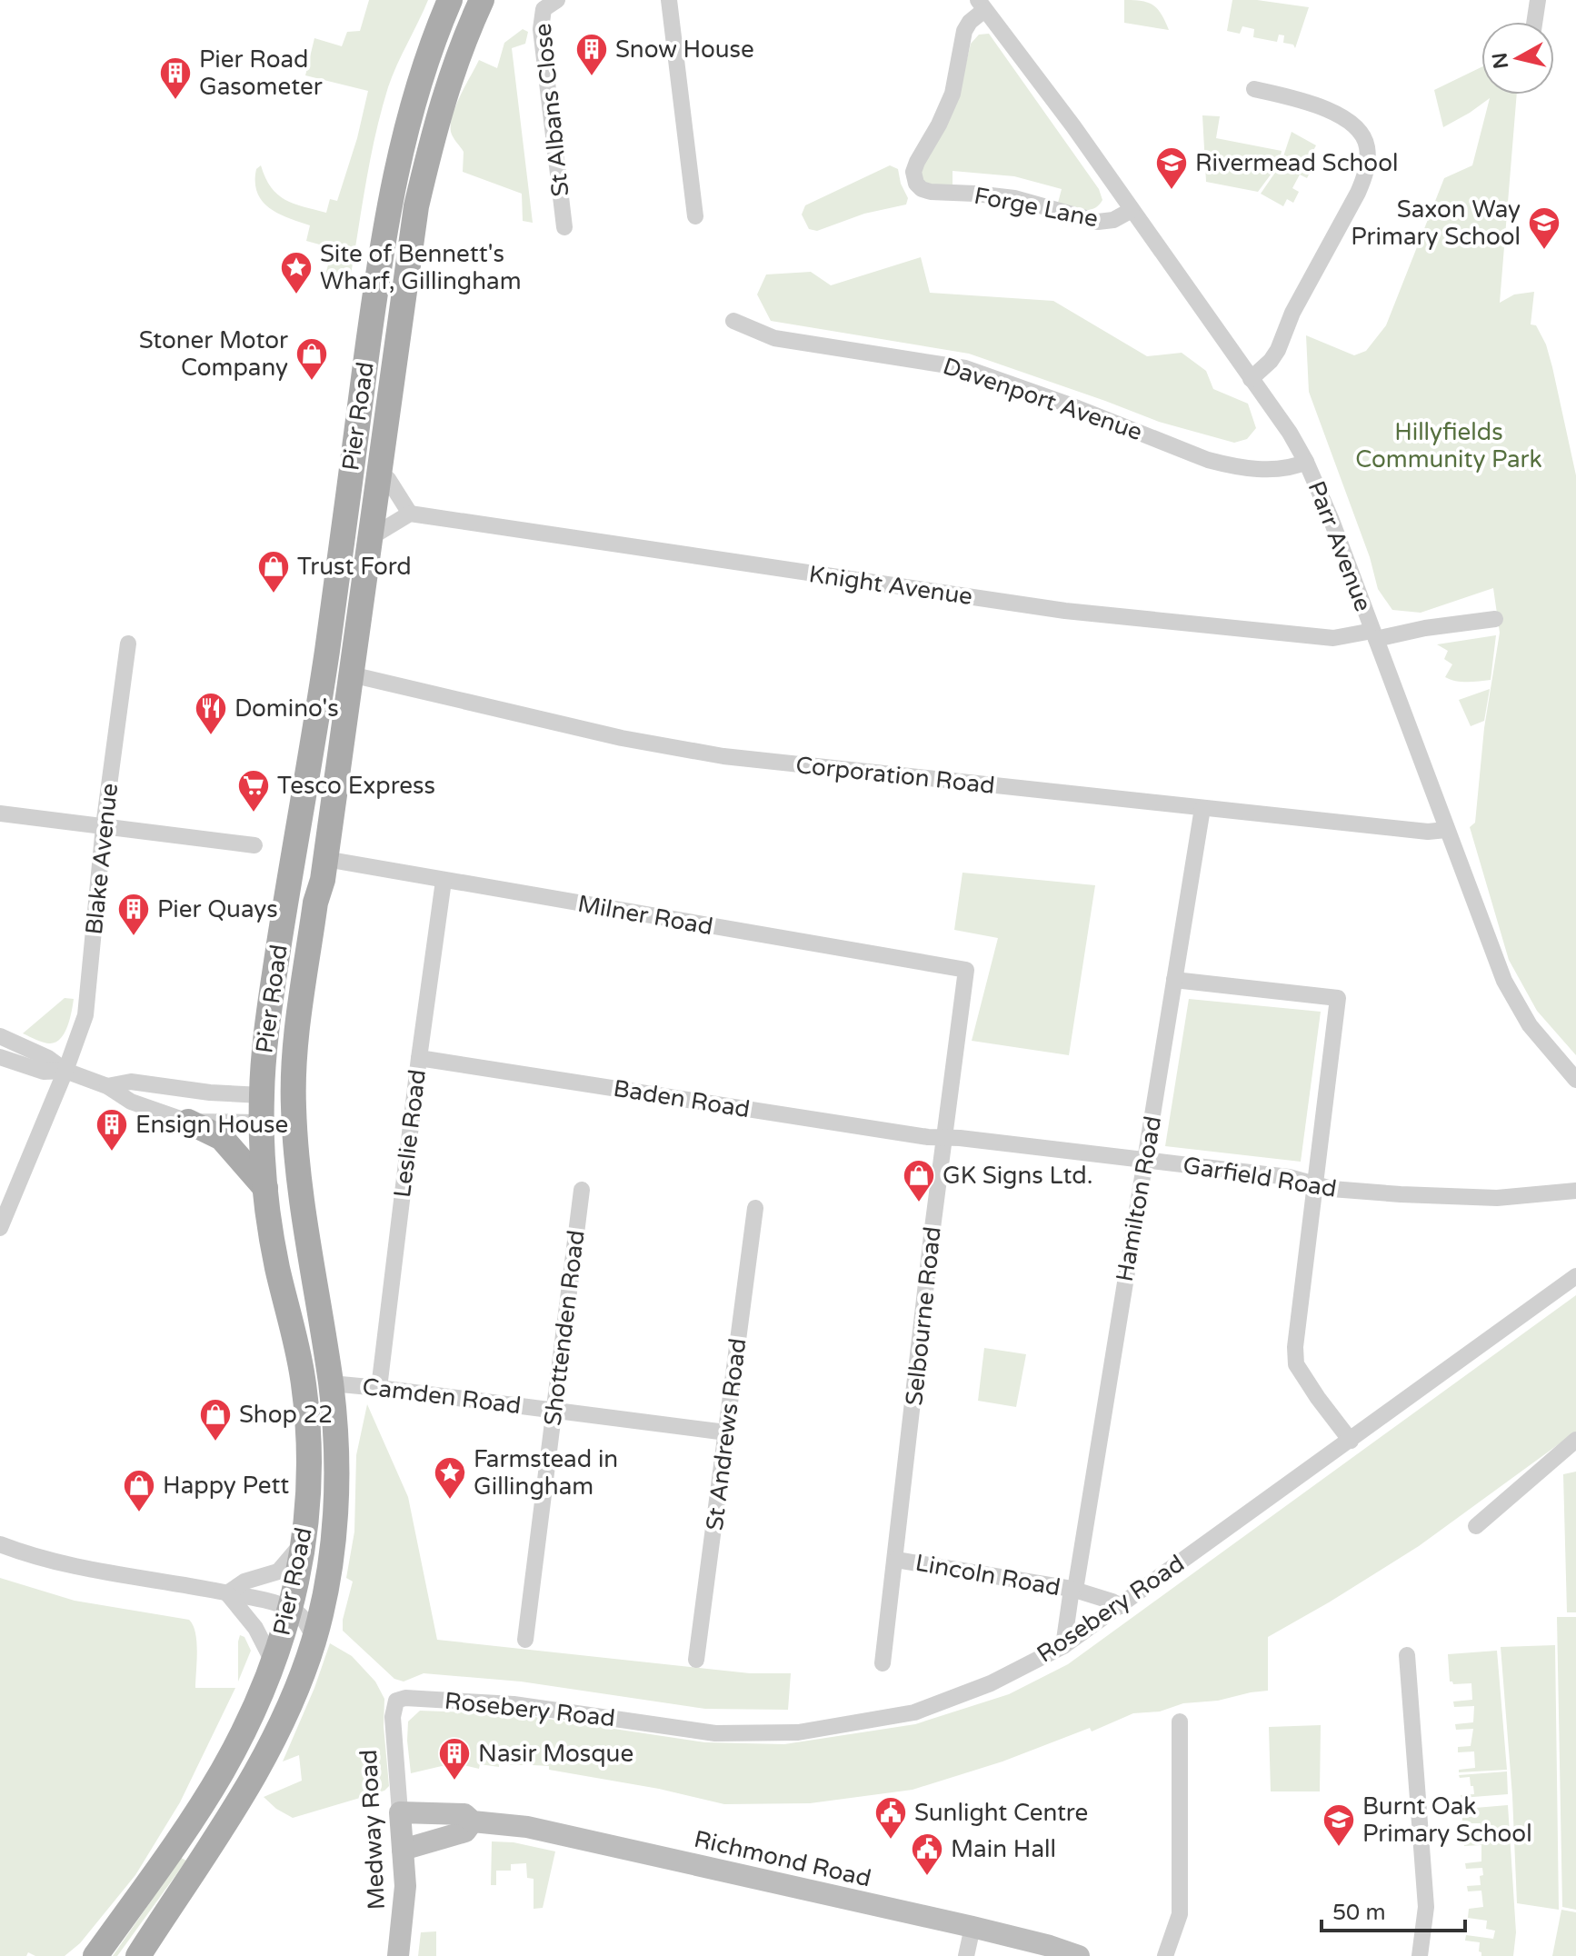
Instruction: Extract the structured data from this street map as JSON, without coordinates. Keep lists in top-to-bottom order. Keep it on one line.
{"streets":{"main road":["Pier Road"],"street":["St Albans Close","Forge Lane","Davenport Avenue","Parr Avenue","Knight Avenue","Corporation Road","Blake Avenue","Milner Road","Baden Road","Leslie Road","Garfield Road","Hamilton Road","Selbourne Road","Shottenden Road","Camden Road","St Andrews Road","Lincoln Road","Rosebery Road","Medway Road","Richmond Road"]},"crossings":[["Forge Lane","Parr Avenue"],["Davenport Avenue","Parr Avenue"],["Pier Road","Corporation Road"],["Pier Road","Milner Road"],["Pier Road","Camden Road"],["Parr Avenue","Knight Avenue"],["Parr Avenue","Corporation Road"],["Corporation Road","Hamilton Road"],["Milner Road","Leslie Road"],["Milner Road","Selbourne Road"],["Baden Road","Leslie Road"],["Baden Road","Garfield Road"],["Baden Road","Selbourne Road"],["Leslie Road","Camden Road"],["Garfield Road","Hamilton Road"],["Garfield Road","Selbourne Road"],["Hamilton Road","Lincoln Road"],["Hamilton Road","Rosebery Road"],["Selbourne Road","Lincoln Road"],["Shottenden Road","Camden Road"],["Camden Road","St Andrews Road"],["Lincoln Road","Rosebery Road"],["Rosebery Road","Medway Road"],["Medway Road","Richmond Road"]],"parks":["Hillyfields Community Park"],"places":{"building":["Snow House","Pier Road Gasometer","Pier Quays","Ensign House","Nasir Mosque"],"school or university":["Rivermead School","Saxon Way Primary School","Burnt Oak Primary School"],"place":["Site of Bennett's Wharf, Gillingham","Farmstead in Gillingham"],"shop":["Stoner Motor Company","Trust Ford","GK Signs Ltd.","Shop 22","Happy Pett"],"restaurant":["Domino's"],"supermarket":["Tesco Express"],"public building":["Sunlight Centre","Main Hall"]},"scale_bar":"50 m","north":"left"}
